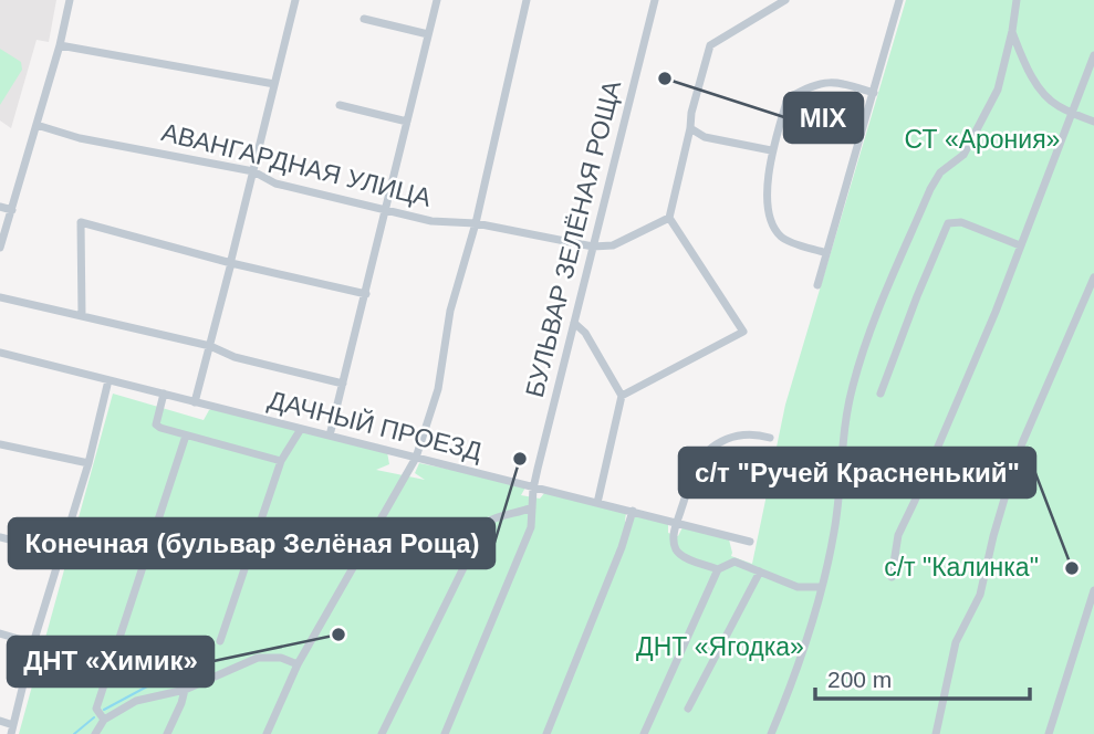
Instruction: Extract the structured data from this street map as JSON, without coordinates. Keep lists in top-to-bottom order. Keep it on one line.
{"streets":{"street":["АВАНГАРДНАЯ УЛИЦА","БУЛЬВАР ЗЕЛЁНАЯ РОЩА","ДАЧНЫЙ ПРОЕЗД"]},"crossings":[["АВАНГАРДНАЯ УЛИЦА","БУЛЬВАР ЗЕЛЁНАЯ РОЩА"],["БУЛЬВАР ЗЕЛЁНАЯ РОЩА","ДАЧНЫЙ ПРОЕЗД"]],"parks":["СТ «Арония»","с/т \"Калинка\"","ДНТ «Ягодка»"],"places":["MIX","Конечная (бульвар Зелёная Роща)","с/т \"Ручей Красненький\"","ДНТ «Химик»"],"scale_bar":"200 m"}
